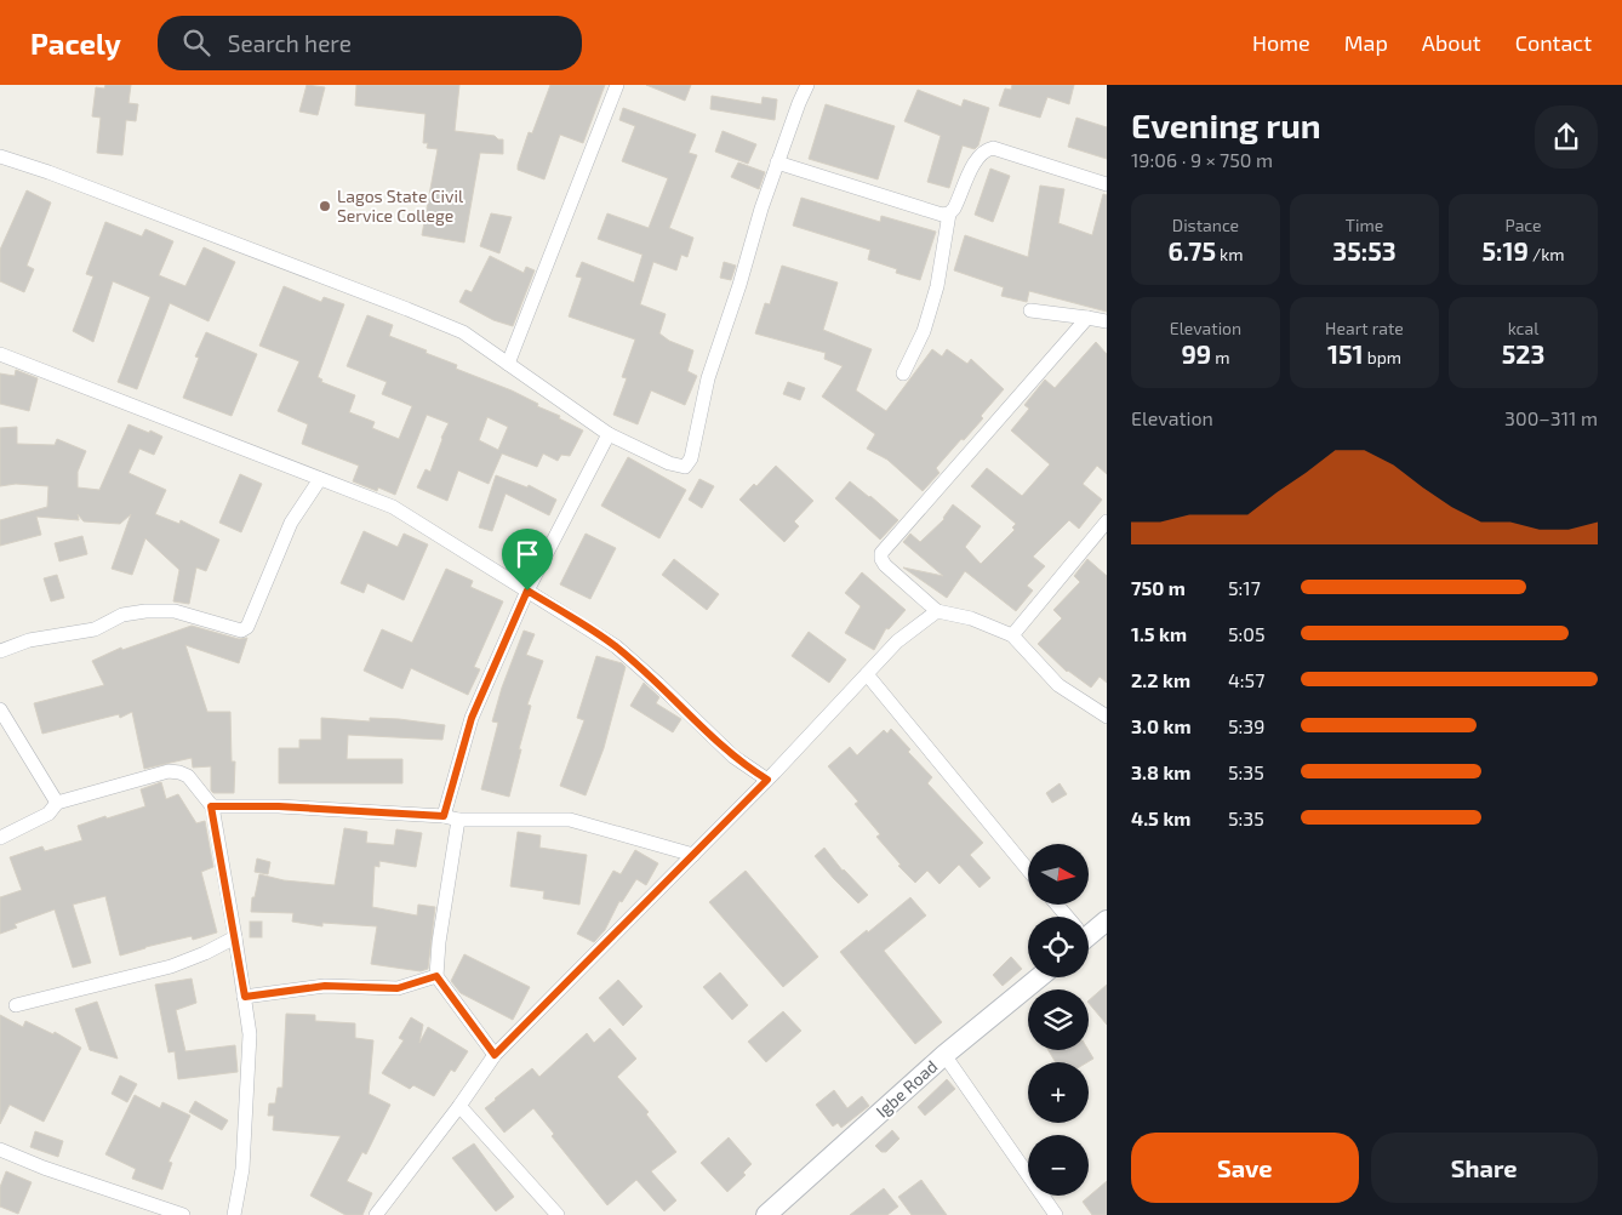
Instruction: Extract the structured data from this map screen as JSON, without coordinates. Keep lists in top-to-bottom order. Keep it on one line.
{"streets":{"street":["Igbe Road"]},"places":["Lagos State Civil Service College"],"north":"right","page":{"header":"Pacely","search":"Search here","nav":["Home","Map","About","Contact"],"heading":["Evening run","19:06 · 9 × 750 m"],"stats":[["Distance","6.75 km"],["Time","35:53"],["Pace","5:19 /km"],["Elevation","99 m"],["Heart rate","151 bpm"],["kcal","523"]],"chart":["Elevation","300–311 m"],"list":[{"name":"750 m","note":"5:17"},{"name":"1.5 km","note":"5:05"},{"name":"2.2 km","note":"4:57"},{"name":"3.0 km","note":"5:39"},{"name":"3.8 km","note":"5:35"},{"name":"4.5 km","note":"5:35"}],"map_buttons":["+","−"],"buttons":["Save","Share"]}}
